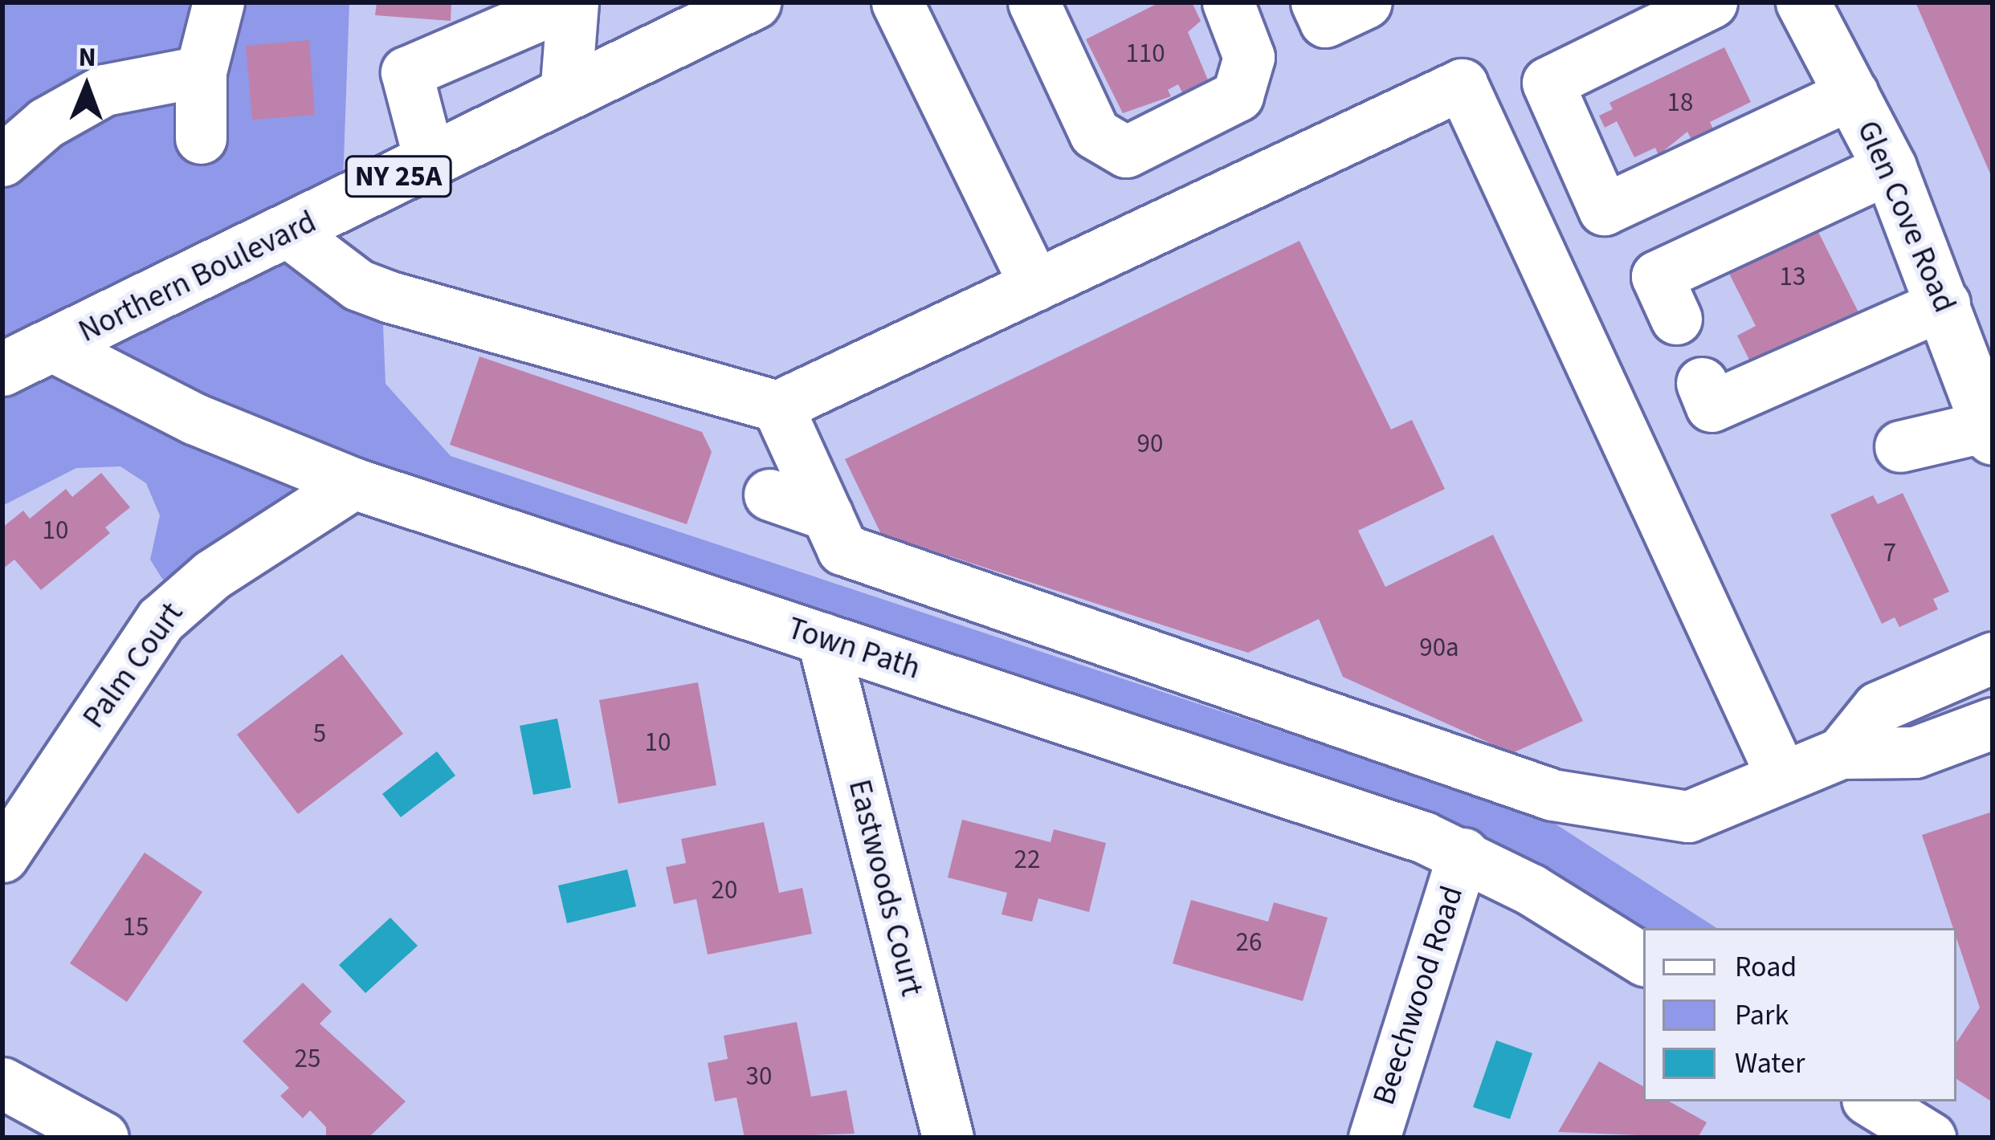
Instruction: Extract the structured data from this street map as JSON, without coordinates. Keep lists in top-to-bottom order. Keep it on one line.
{"streets":{"main road":["NY 25A","Glen Cove Road","Northern Boulevard"],"street":["Town Path","Palm Court","Eastwoods Court","Beechwood Road"]},"crossings":[["Northern Boulevard","Town Path"],["Town Path","Palm Court"],["Town Path","Eastwoods Court"],["Town Path","Beechwood Road"]],"house_numbers":["110","18","13","90","10","7","90a","5","10","22","20","15","26","25","30"],"legend":["Road","Park","Water"],"north":"top"}
